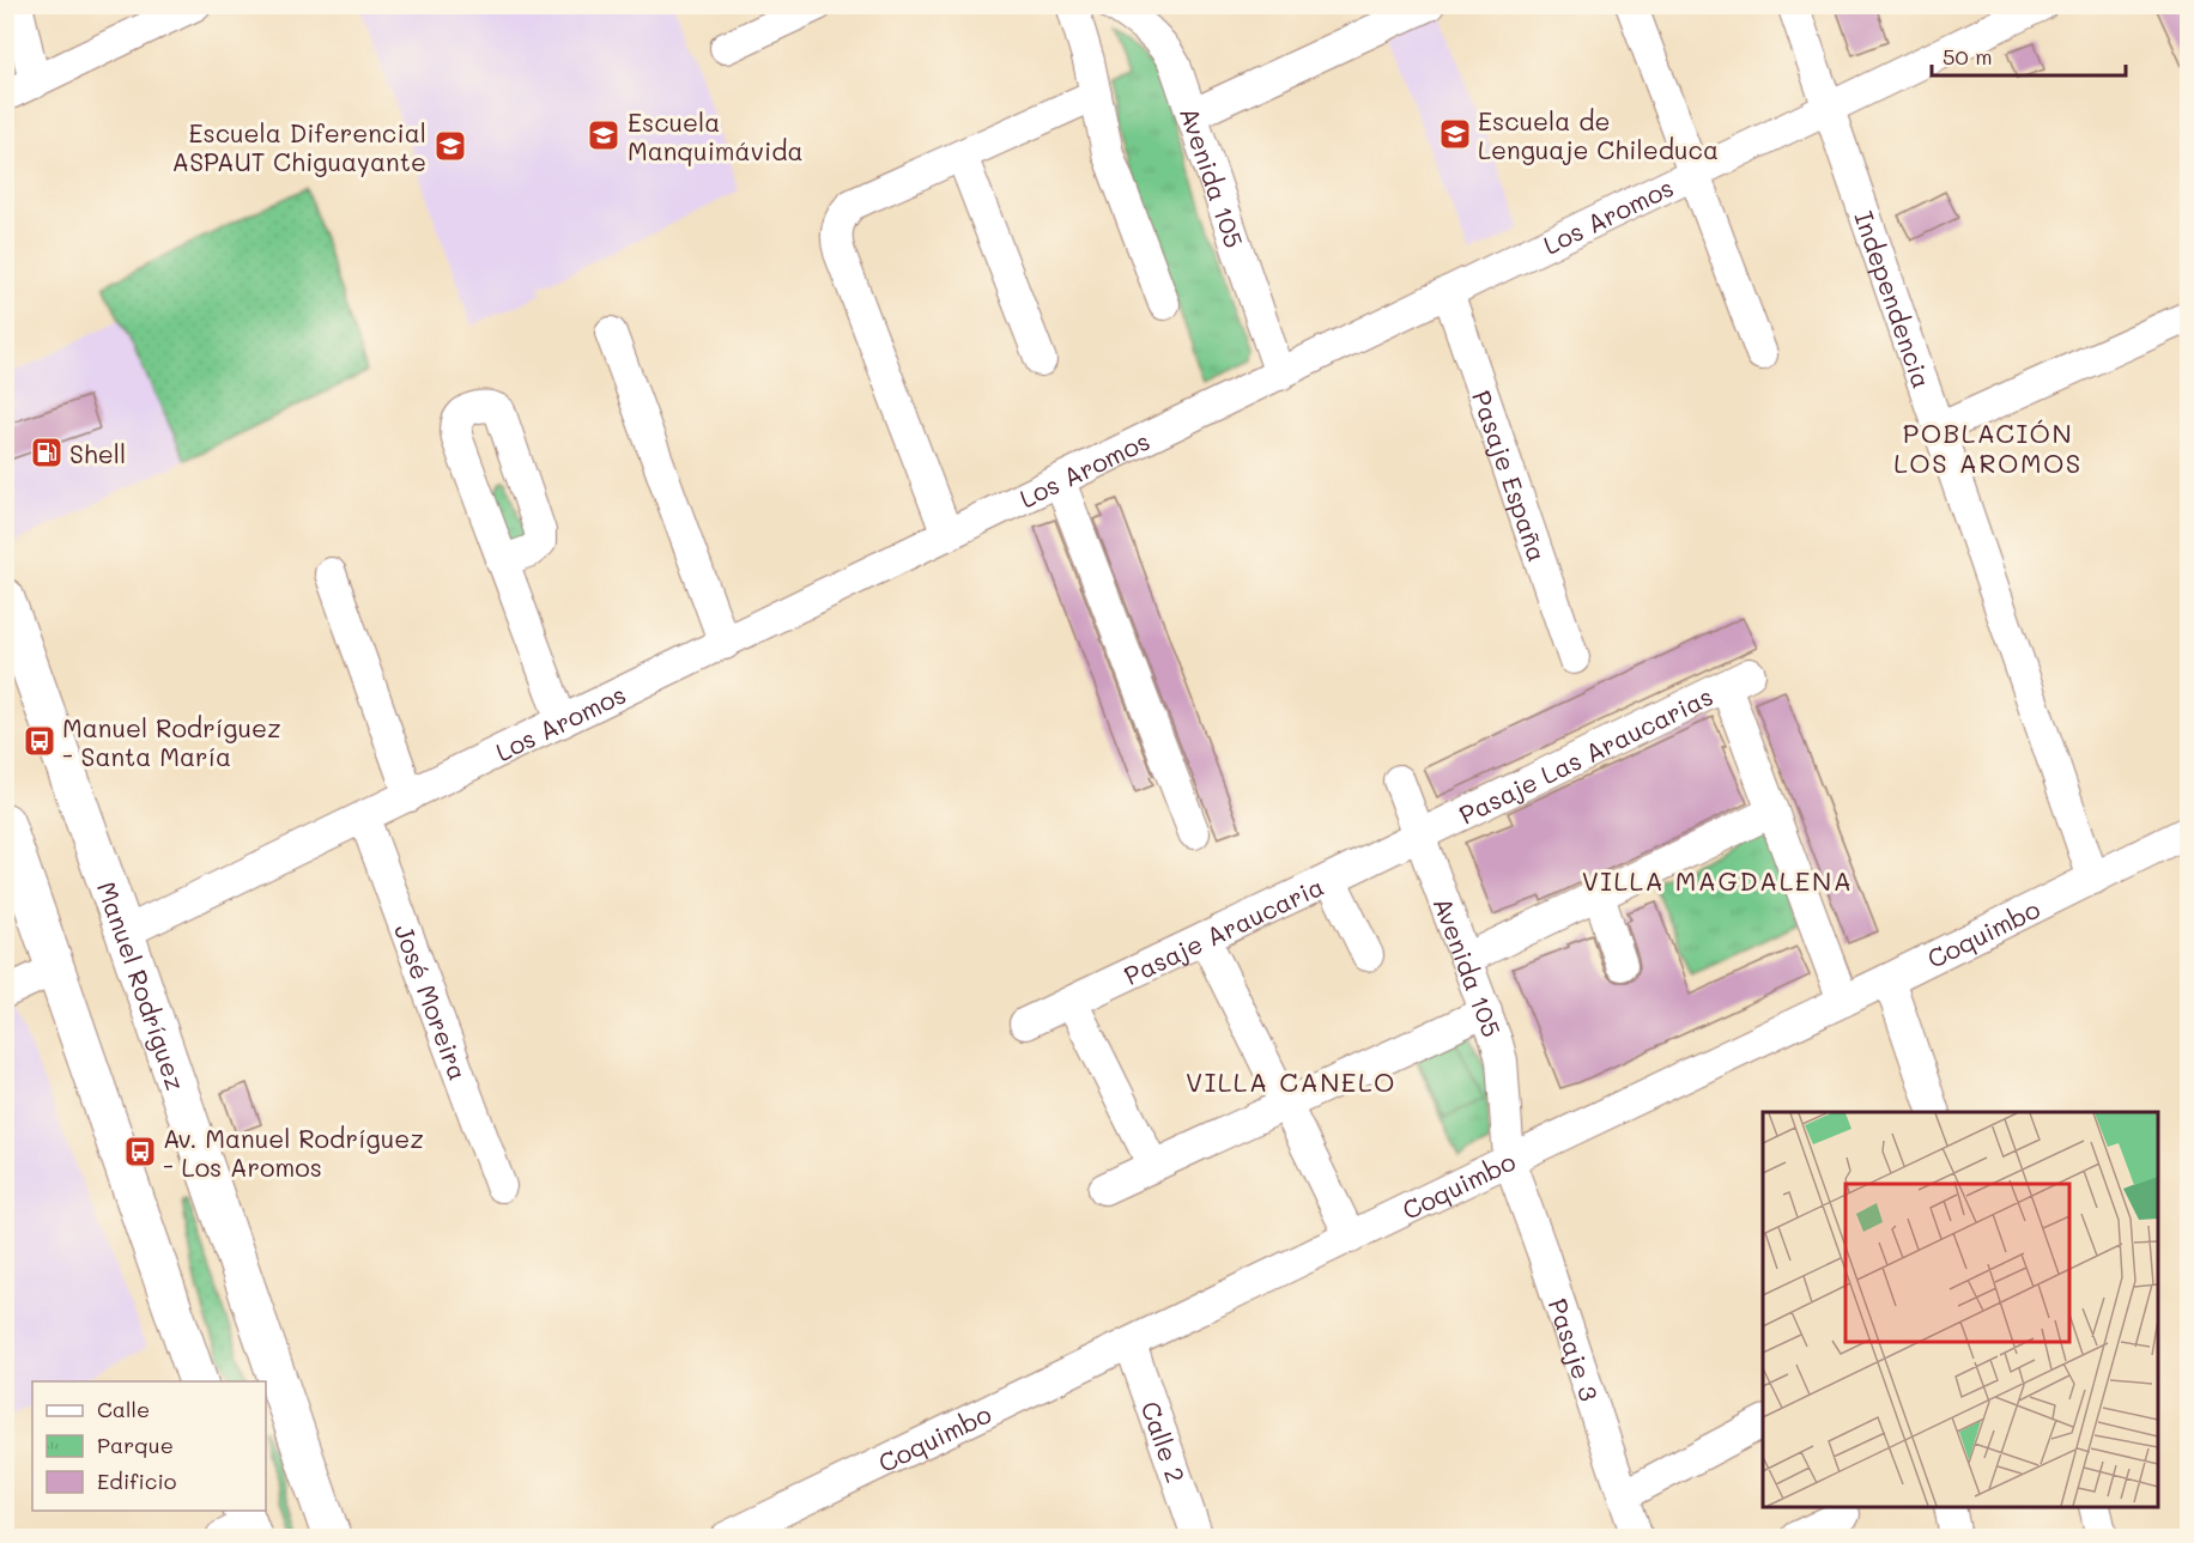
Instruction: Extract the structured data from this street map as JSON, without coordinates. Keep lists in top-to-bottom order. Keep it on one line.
{"streets":{"main road":["Manuel Rodríguez"],"street":["Avenida 105","Los Aromos","Independencia","Pasaje España","Pasaje Las Araucarias","Pasaje Araucaria","Coquimbo","José Moreira","Pasaje 3","Calle 2"]},"crossings":[["Avenida 105","Los Aromos"],["Avenida 105","Pasaje Las Araucarias"],["Avenida 105","Pasaje Araucaria"],["Avenida 105","Coquimbo"],["Avenida 105","Pasaje 3"],["Los Aromos","Independencia"],["Los Aromos","Pasaje España"],["Los Aromos","Manuel Rodríguez"],["Los Aromos","José Moreira"],["Independencia","Coquimbo"],["Pasaje Las Araucarias","Pasaje Araucaria"],["Coquimbo","Pasaje 3"],["Coquimbo","Calle 2"]],"districts":["POBLACIÓN LOS AROMOS","VILLA MAGDALENA","VILLA CANELO"],"places":{"school or university":["Escuela de Lenguaje Chileduca","Escuela Manquimávida","Escuela Diferencial ASPAUT Chiguayante"],"fuel station":["Shell"],"bus stop":["Manuel Rodríguez - Santa María","Av. Manuel Rodríguez - Los Aromos"]},"legend":["Calle","Parque","Edificio"],"scale_bar":"50 m"}
